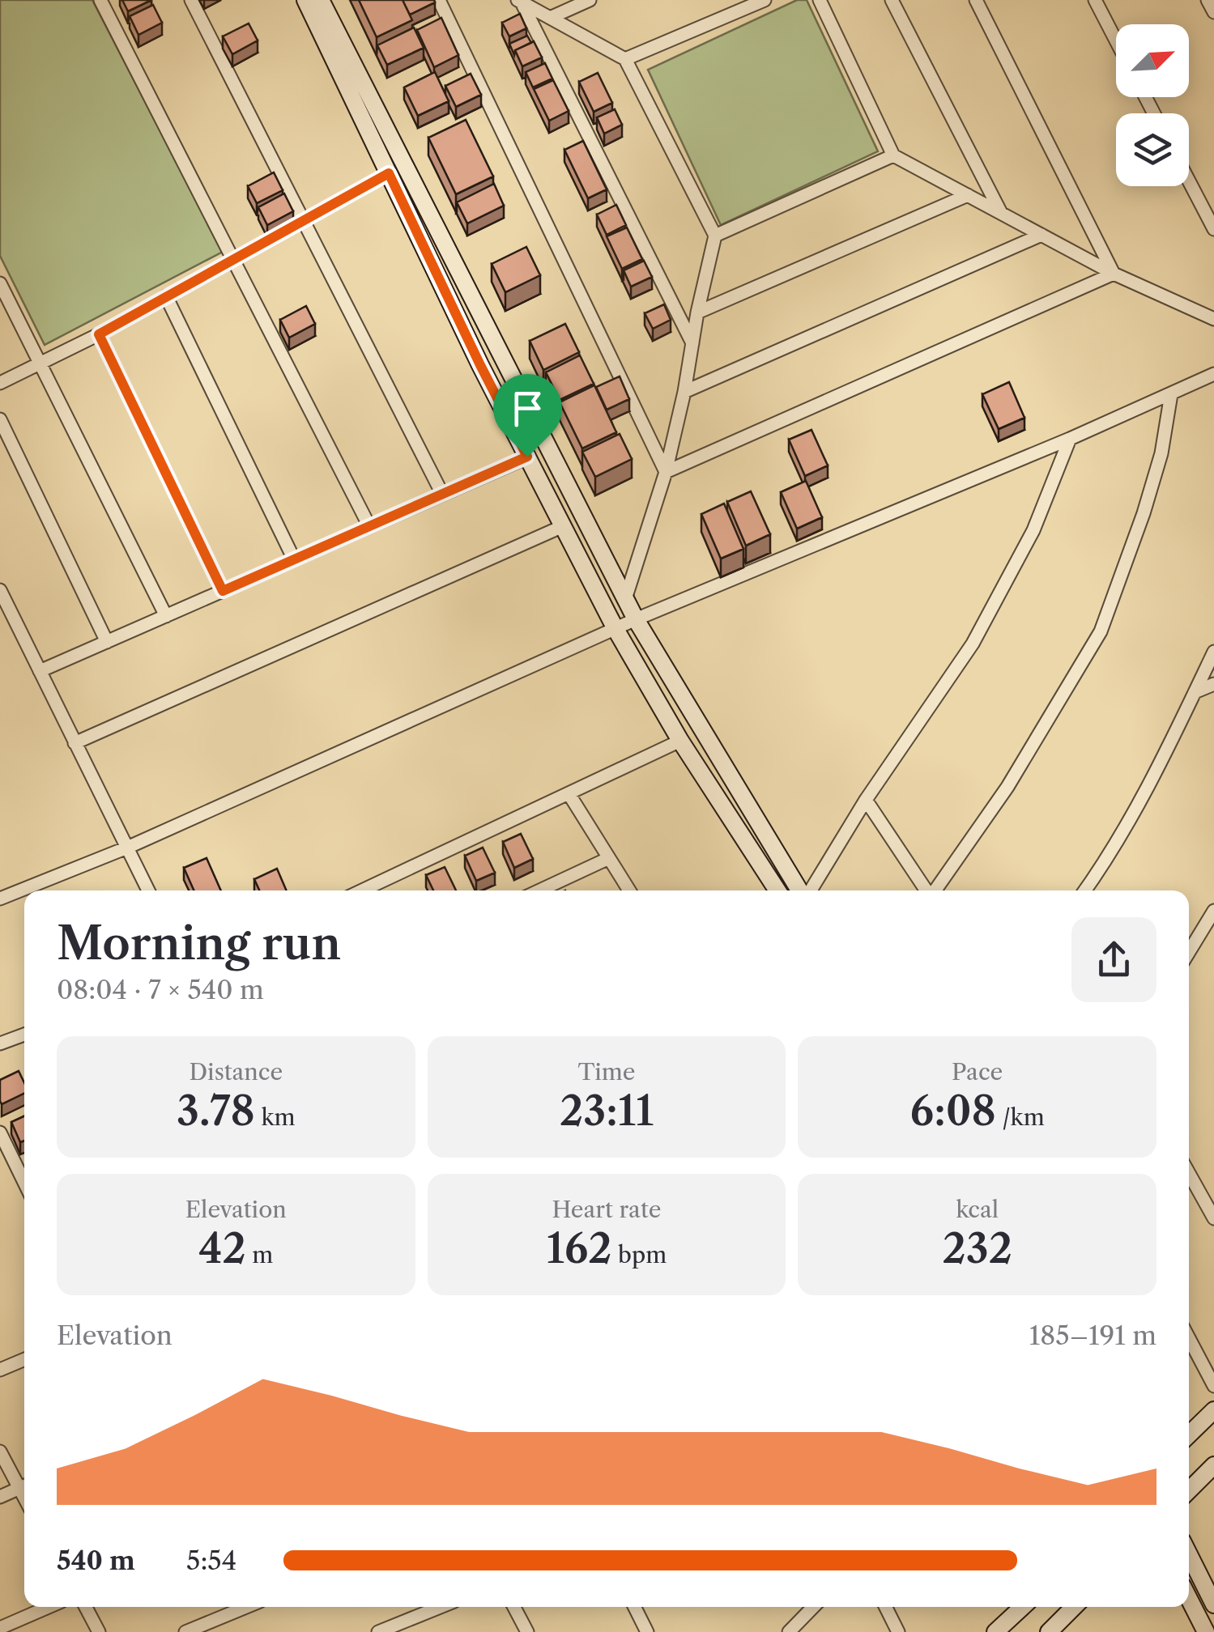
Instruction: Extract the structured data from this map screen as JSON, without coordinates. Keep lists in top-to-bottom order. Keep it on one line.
{"north":"top right","page":{"heading":["Morning run","08:04 · 7 × 540 m"],"stats":[["Distance","3.78 km"],["Time","23:11"],["Pace","6:08 /km"],["Elevation","42 m"],["Heart rate","162 bpm"],["kcal","232"]],"chart":["Elevation","185–191 m"],"list":[{"name":"540 m","note":"5:54"}]}}
